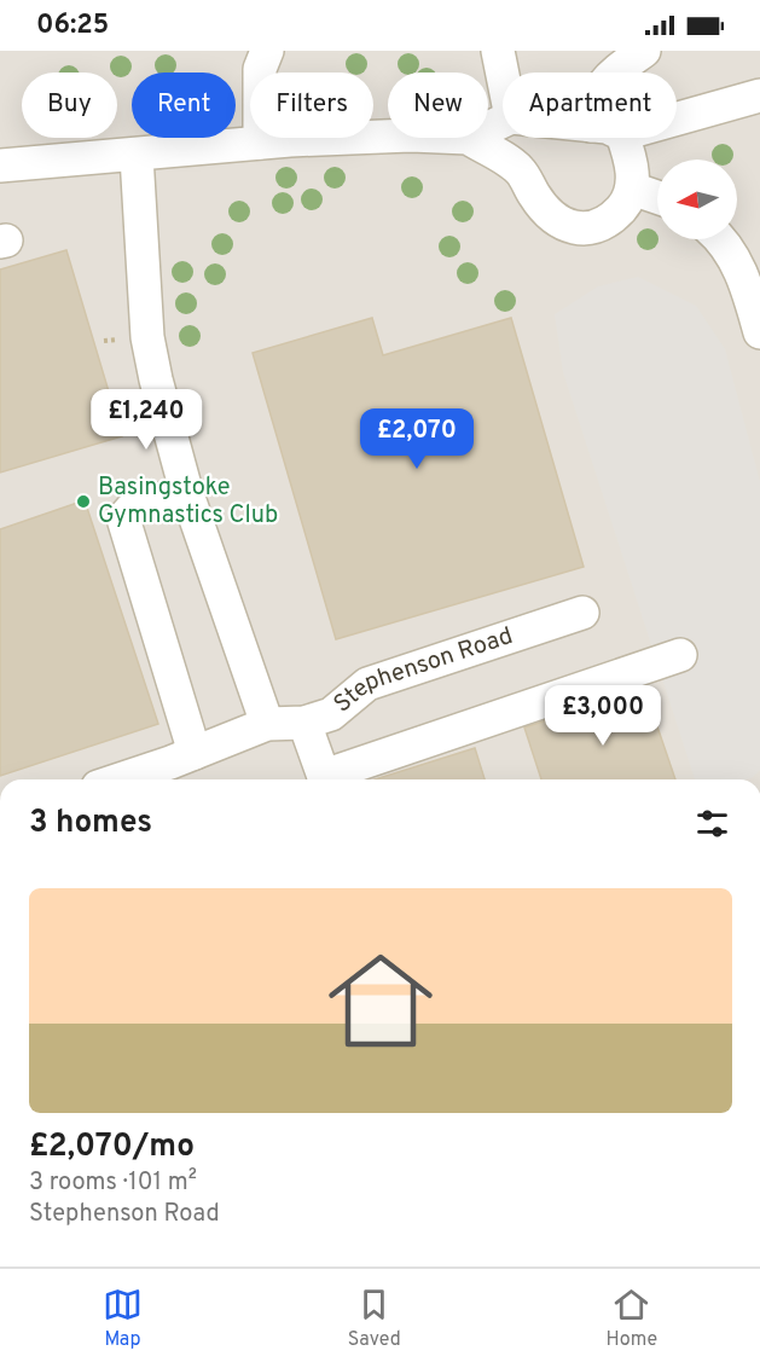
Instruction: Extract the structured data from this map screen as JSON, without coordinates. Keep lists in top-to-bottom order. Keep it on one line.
{"streets":{"street":["Stephenson Road"]},"places":["Basingstoke Gymnastics Club"],"north":"left","page":{"status":"06:25","chip":["Buy","Rent","Filters","New","Apartment"],"price":["£1,240","£2,070","£3,000"],"heading":"3 homes","list":[{"name":"£2,070/mo","note":"3 rooms · 101 m² · Stephenson Road"}],"tabs":["Map","Saved","Home"]}}
